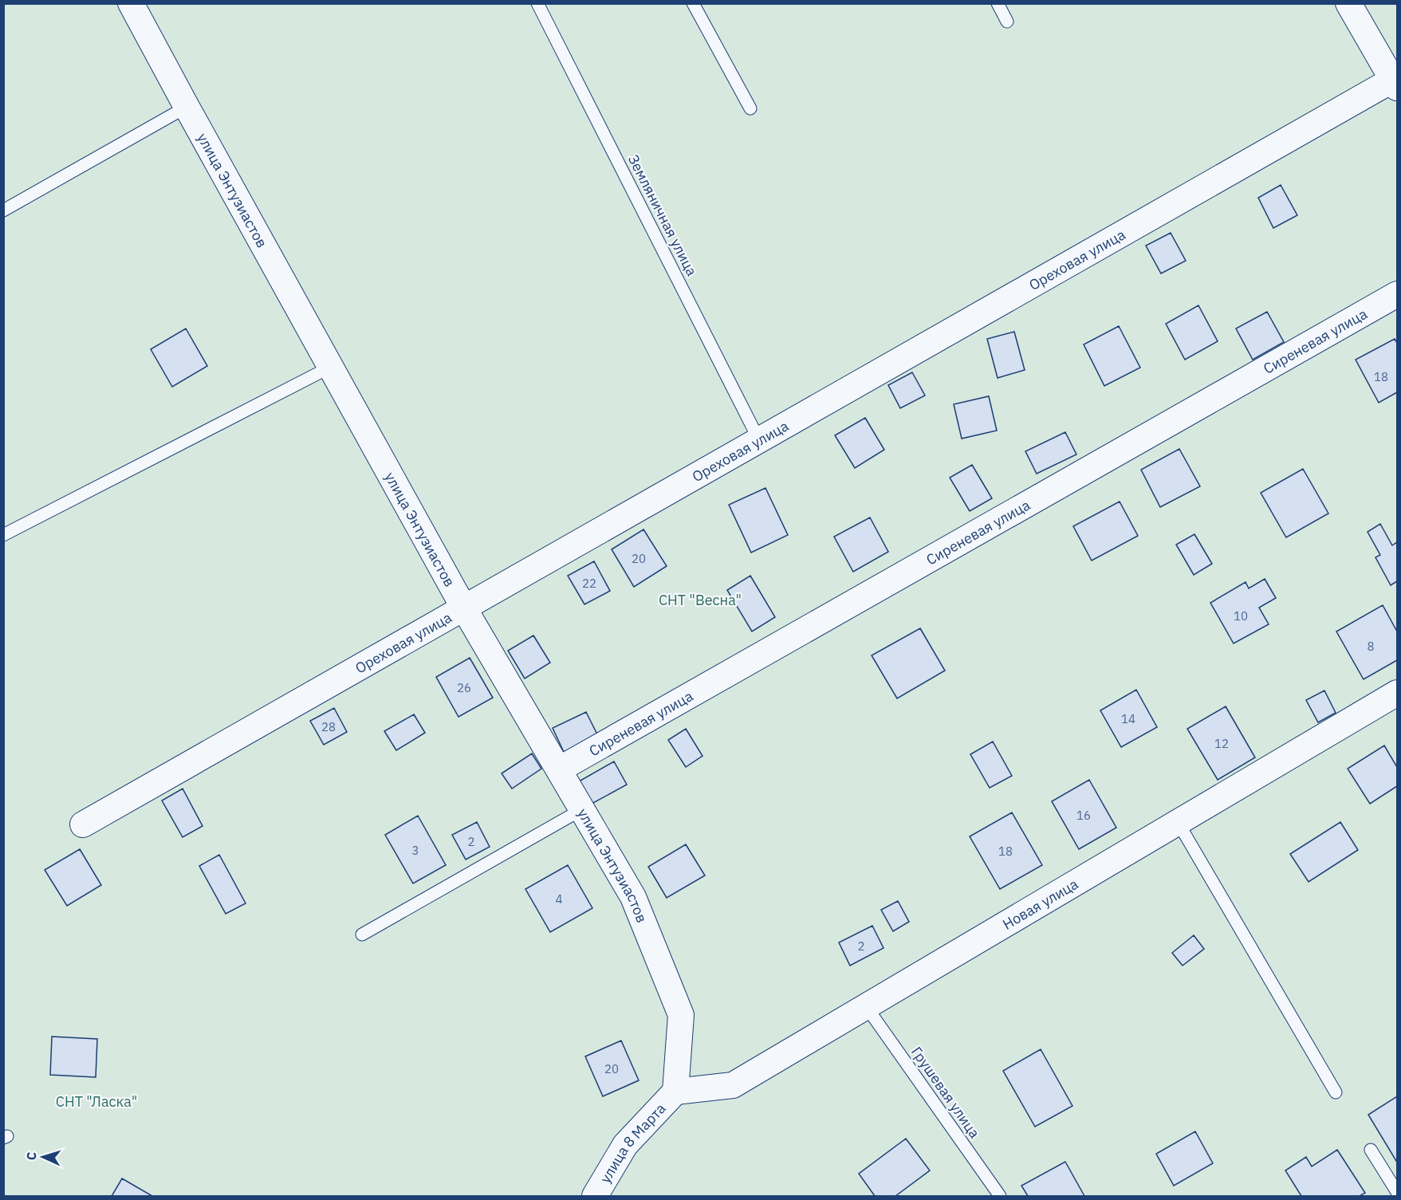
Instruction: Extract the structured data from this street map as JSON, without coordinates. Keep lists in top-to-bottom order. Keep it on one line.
{"streets":{"street":["улица Энтузиастов","Ореховая улица","Сиреневая улица","Новая улица","улица 8 Марта"],"lane":["Земляничная улица","Грушевая улица"]},"crossings":[["улица Энтузиастов","Ореховая улица"],["улица Энтузиастов","Сиреневая улица"],["улица Энтузиастов","Новая улица"],["улица Энтузиастов","улица 8 Марта"],["Земляничная улица","Ореховая улица"],["Новая улица","Грушевая улица"],["Новая улица","улица 8 Марта"]],"parks":["СНТ \"Весна\"","СНТ \"Ласка\""],"house_numbers":["18","20","22","10","8","26","14","28","12","16","2","3","18","4","2","20"],"north":"left"}
